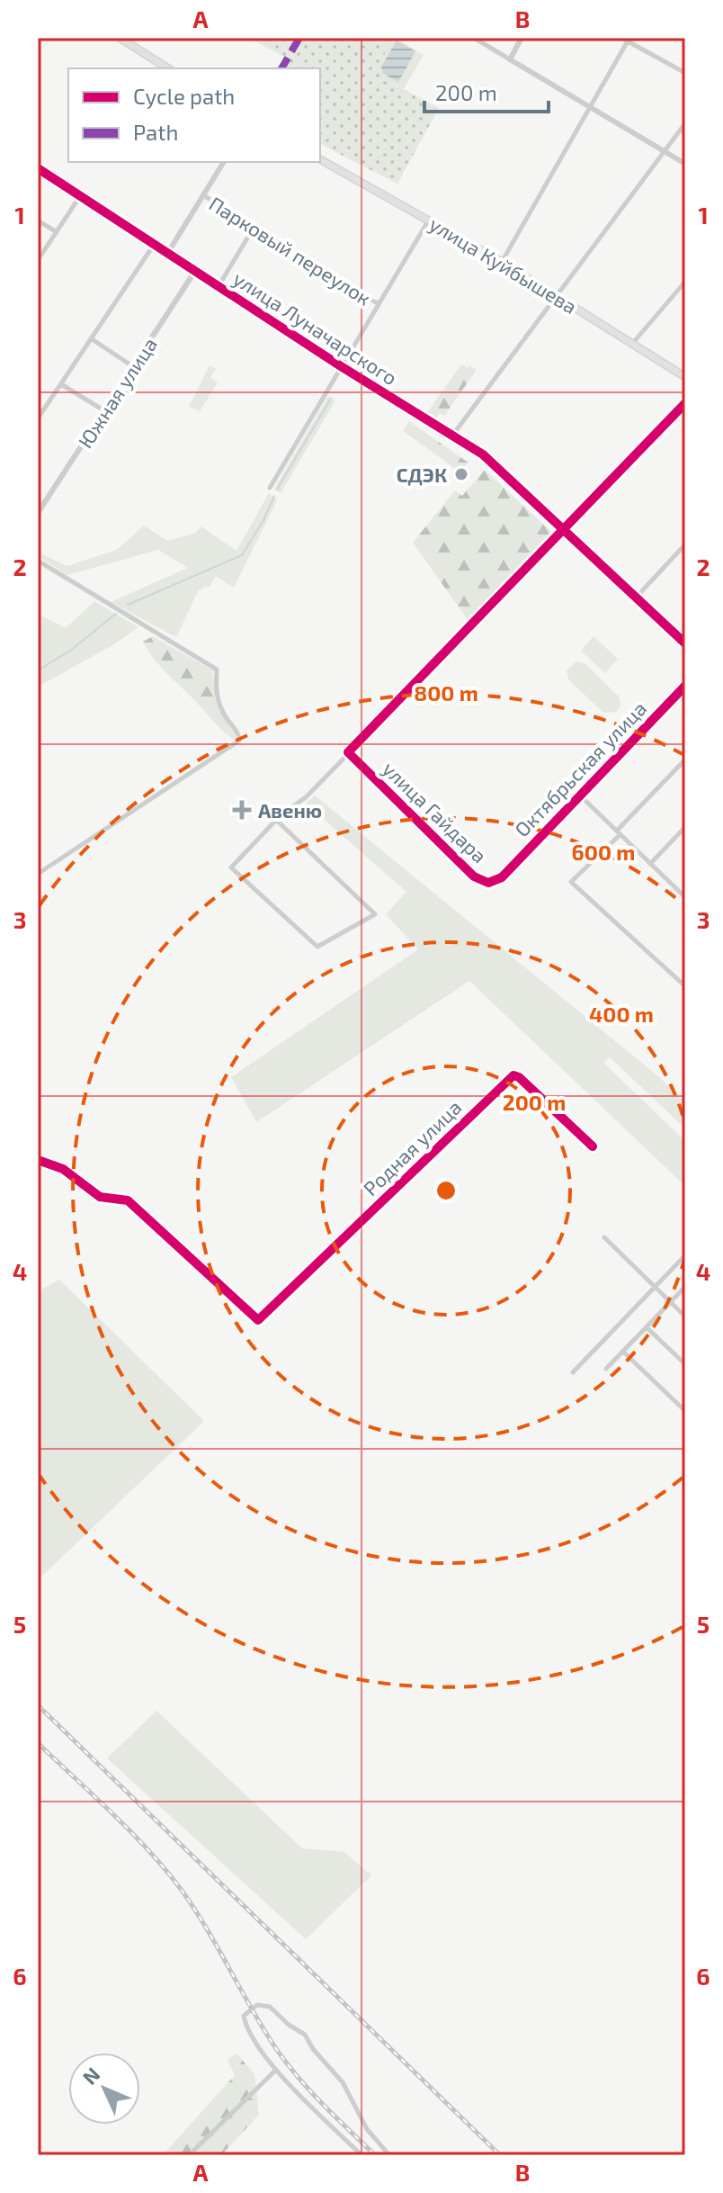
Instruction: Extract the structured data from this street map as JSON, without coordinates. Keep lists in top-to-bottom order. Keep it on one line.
{"streets":{"main road":["улица Куйбышева"],"street":["Парковый переулок","улица Луначарского","Южная улица","Октябрьская улица","улица Гайдара","Родная улица"]},"crossings":[["улица Луначарского","Южная улица"],["Октябрьская улица","улица Гайдара"]],"places":{"other":["СДЭК"],"health":["Авеню"]},"legend":["Cycle path","Path"],"scale_bar":"200 m","north":"top left","grid":{"columns":["A","B"],"rows":["1","2","3","4","5","6"]},"rings":["800 m","600 m","400 m","200 m"]}
